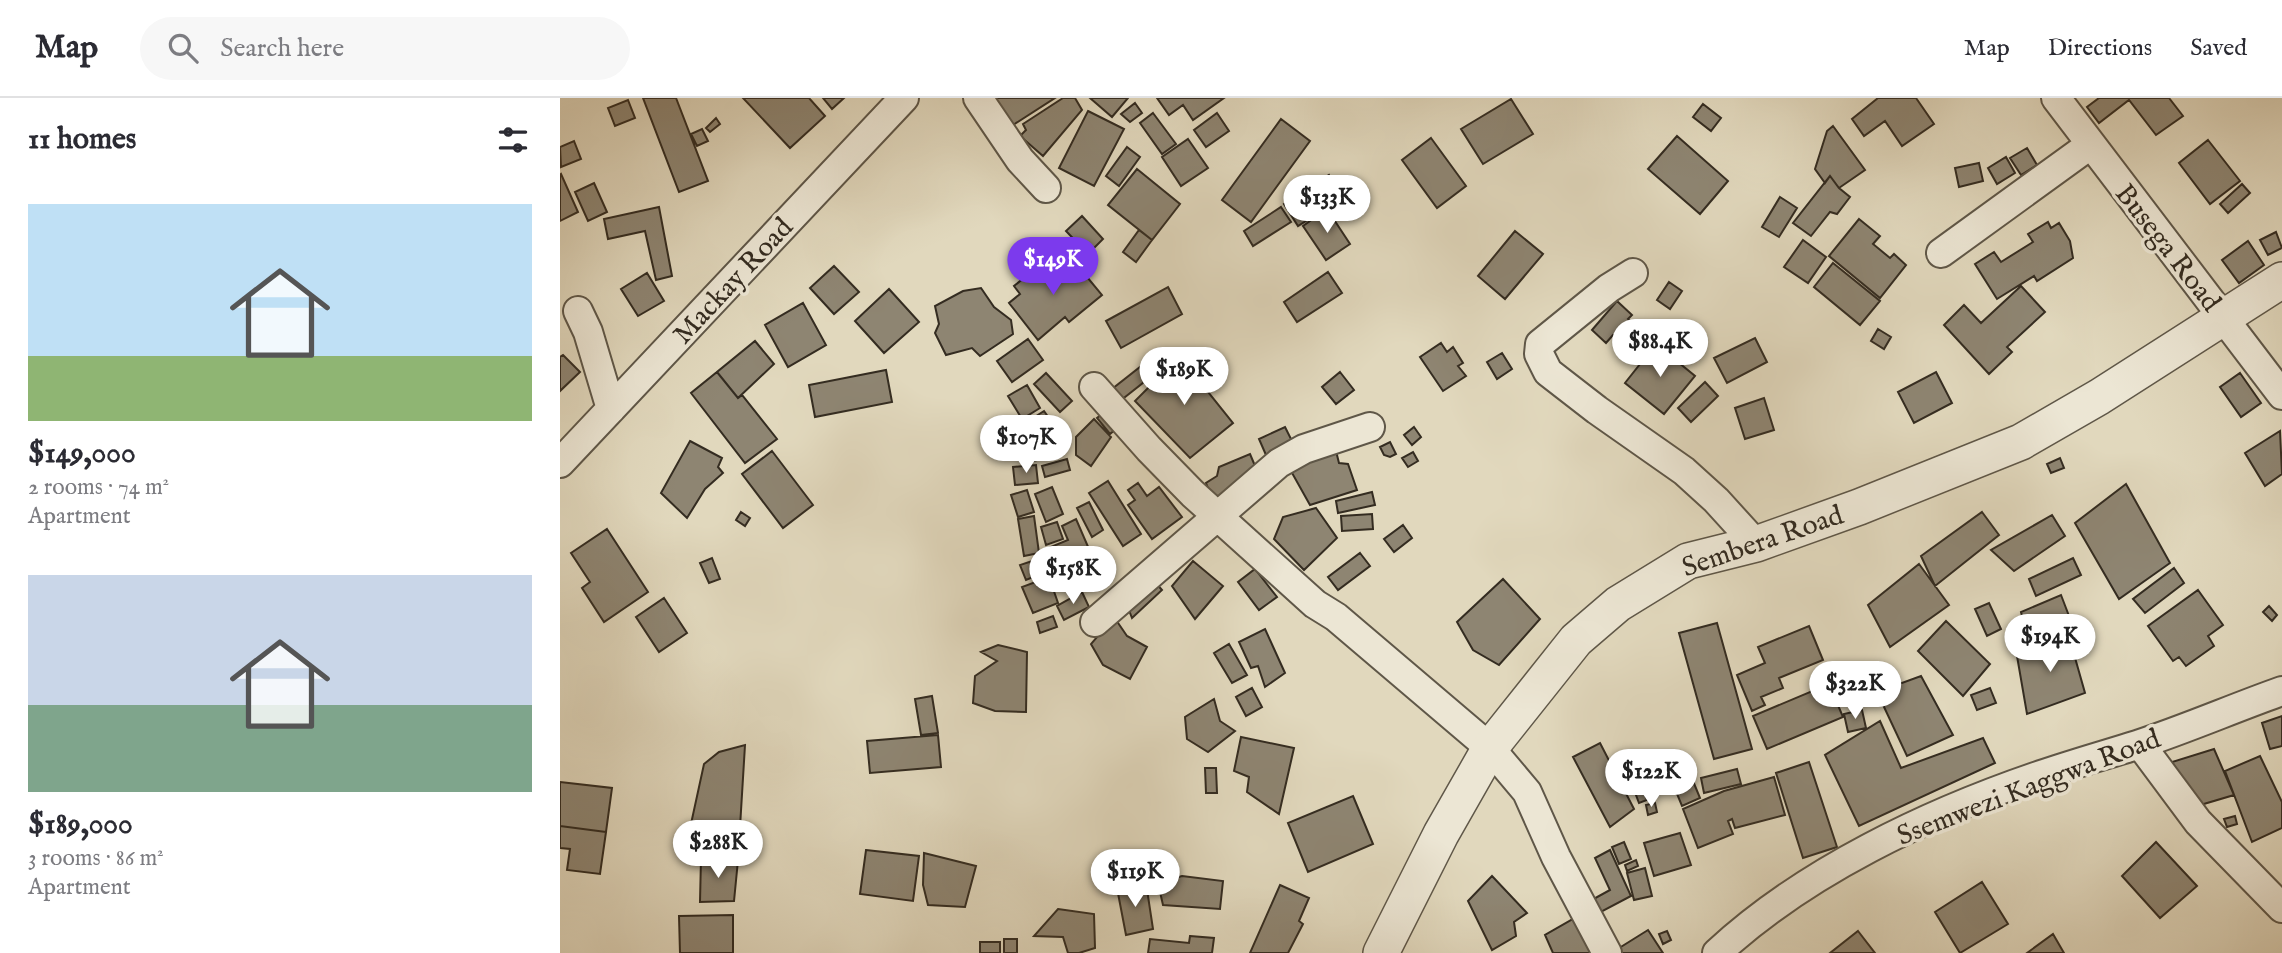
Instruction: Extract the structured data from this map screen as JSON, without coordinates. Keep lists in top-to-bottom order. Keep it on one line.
{"streets":{"street":["Busega Road","Mackay Road","Sembera Road","Ssemwezi Kaggwa Road"]},"crossings":[["Busega Road","Sembera Road"]],"page":{"header":"Map","search":"Search here","nav":["Map","Directions","Saved"],"heading":"11 homes","price":["$133K","$149K","$88.4K","$189K","$107K","$158K","$194K","$322K","$122K","$288K","$119K"],"list":[{"name":"$149,000","note":"2 rooms · 74 m² · Apartment"},{"name":"$189,000","note":"3 rooms · 86 m² · Apartment"}]}}
